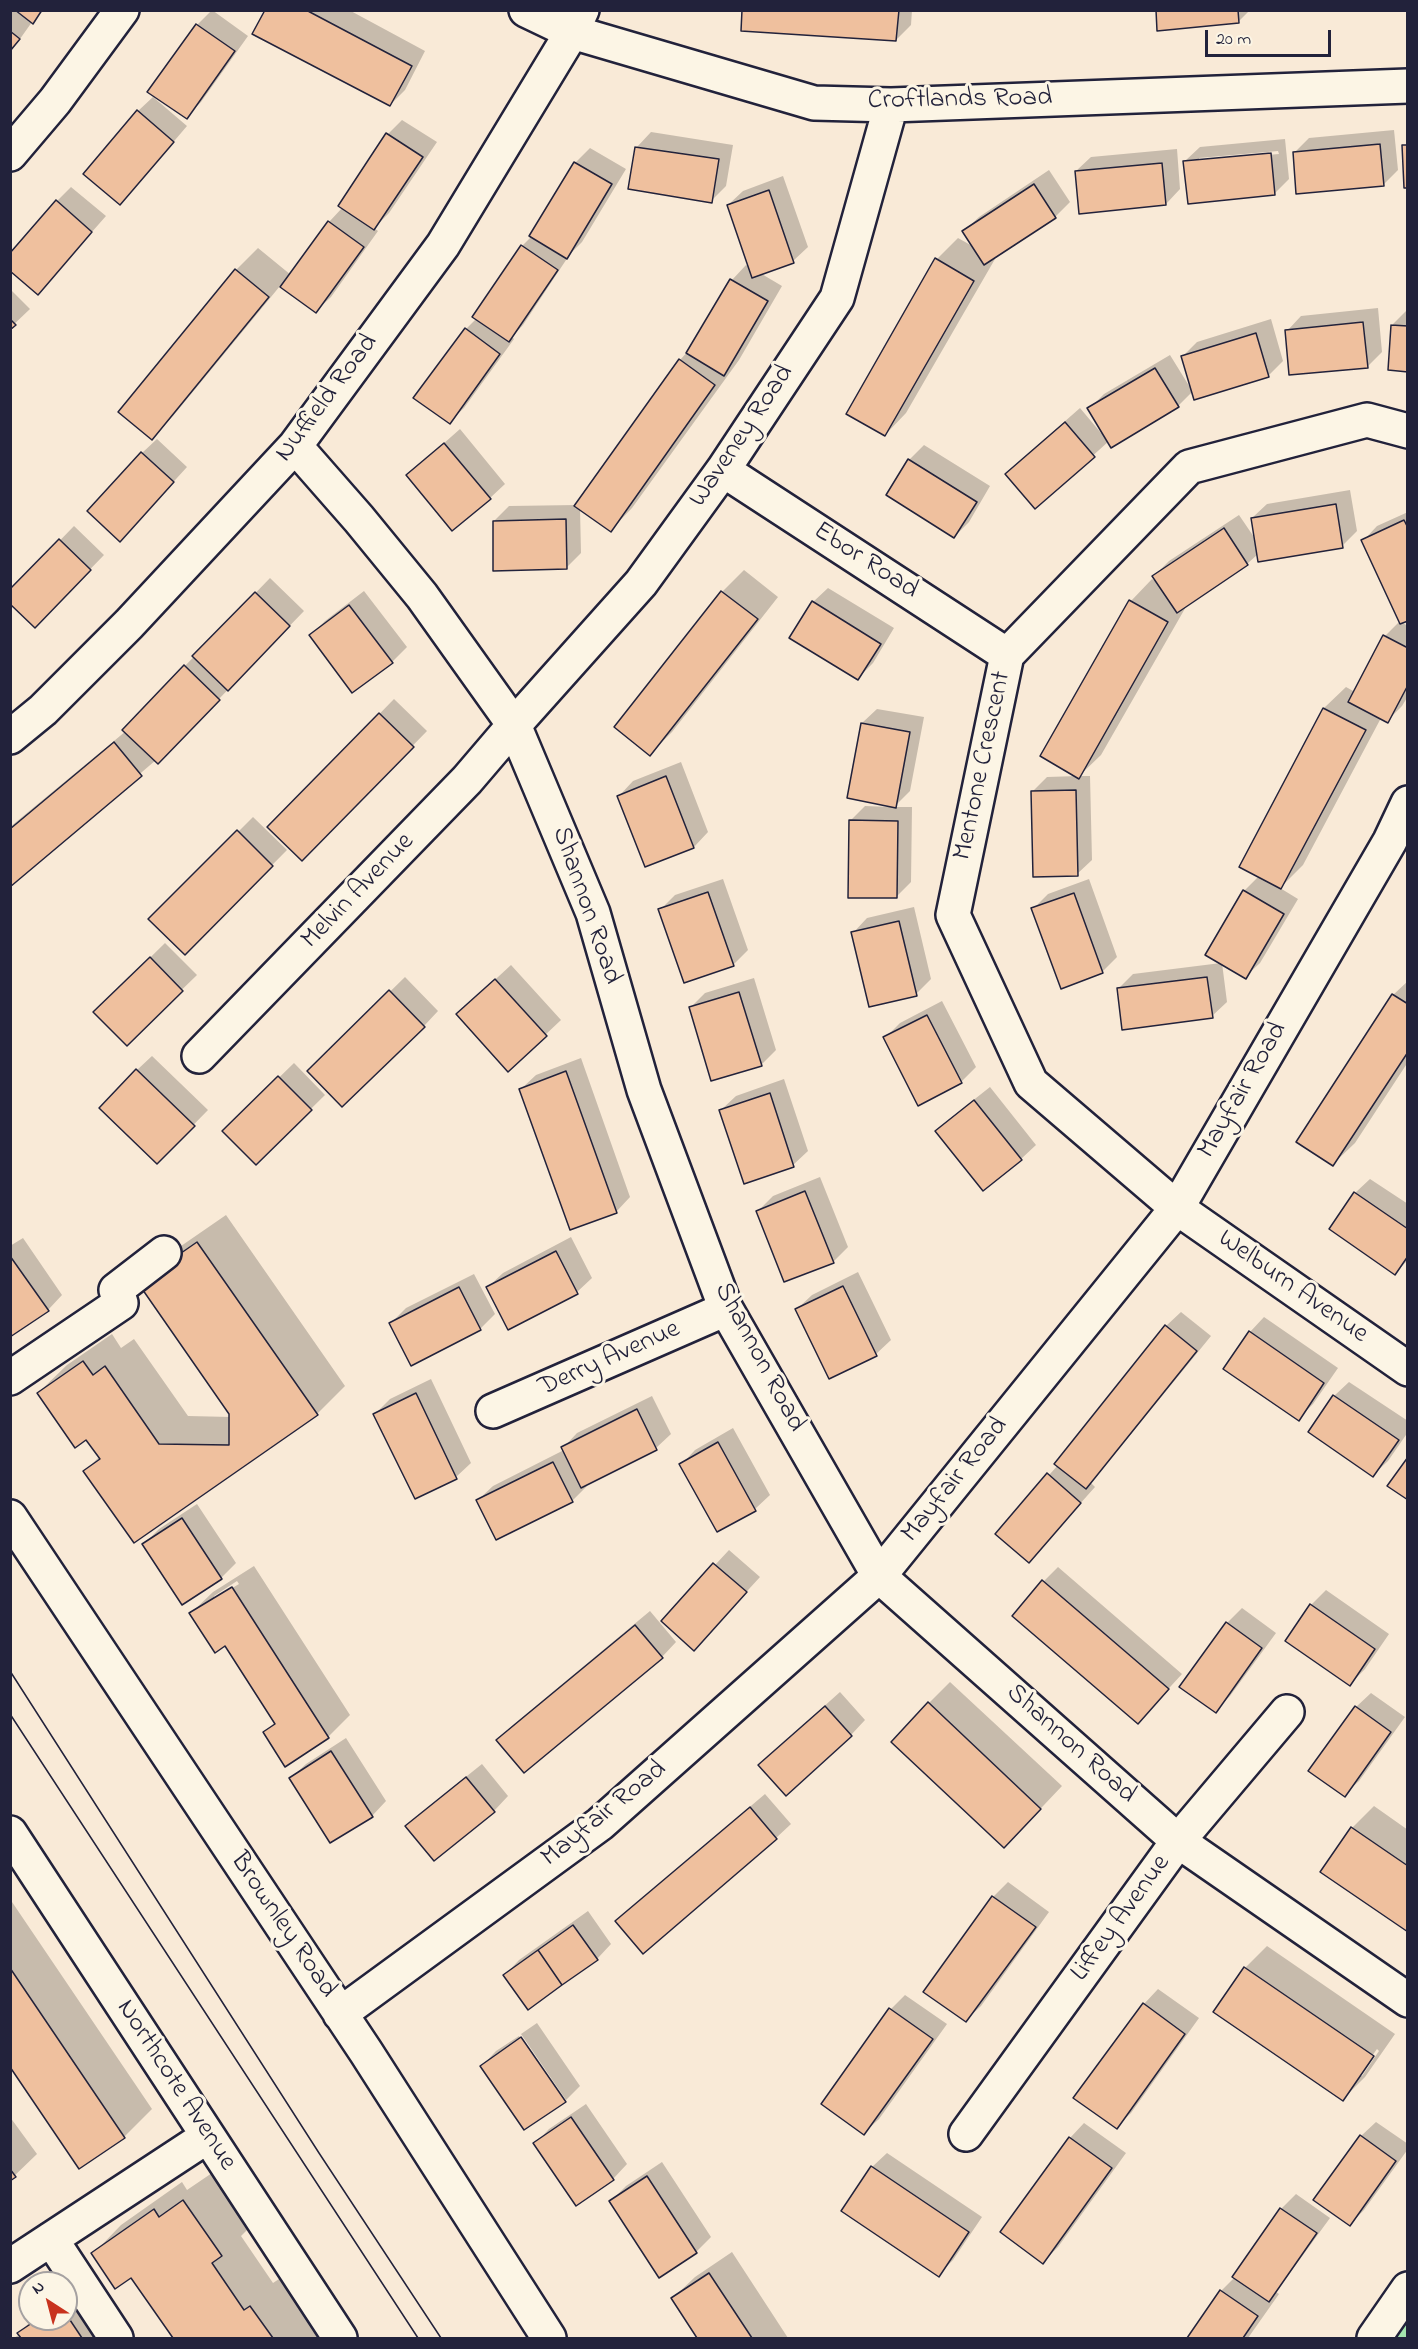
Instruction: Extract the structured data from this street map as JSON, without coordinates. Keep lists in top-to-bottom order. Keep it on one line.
{"streets":{"street":["Croftlands Road","Nuffield Road","Waveney Road","Ebor Road","Mentone Crescent","Melvin Avenue","Shannon Road","Mayfair Road","Welburn Avenue","Derry Avenue","Liffey Avenue","Brownley Road","Northcote Avenue"]},"crossings":[["Croftlands Road","Nuffield Road"],["Croftlands Road","Waveney Road"],["Nuffield Road","Shannon Road"],["Waveney Road","Ebor Road"],["Waveney Road","Melvin Avenue"],["Waveney Road","Shannon Road"],["Ebor Road","Mentone Crescent"],["Mentone Crescent","Mayfair Road"],["Mentone Crescent","Welburn Avenue"],["Melvin Avenue","Shannon Road"],["Shannon Road","Mayfair Road"],["Shannon Road","Derry Avenue"],["Shannon Road","Liffey Avenue"],["Mayfair Road","Welburn Avenue"],["Mayfair Road","Brownley Road"]],"scale_bar":"20 m","north":"top left"}
